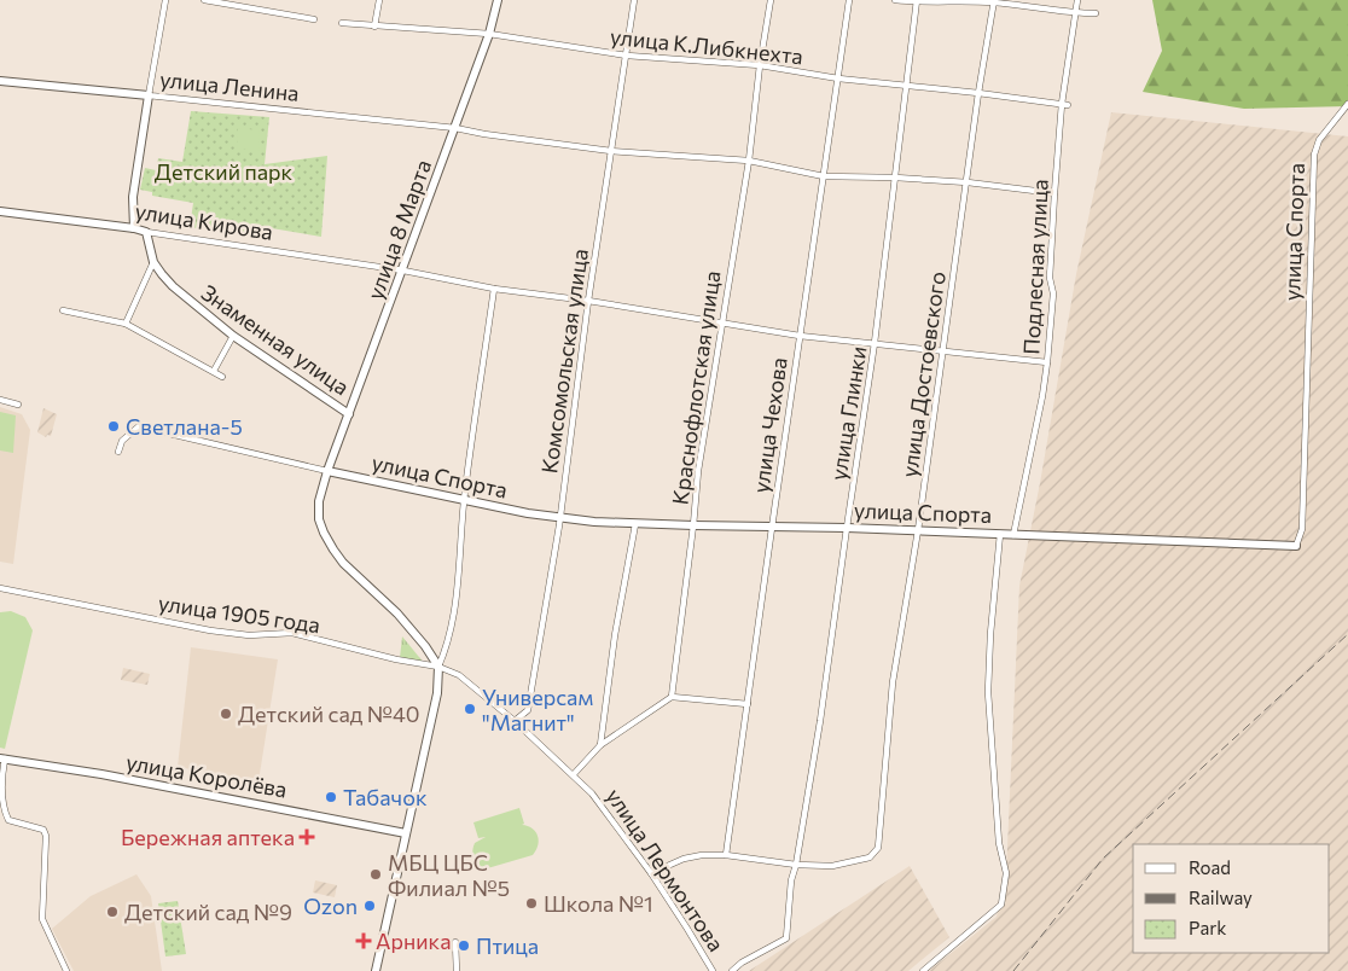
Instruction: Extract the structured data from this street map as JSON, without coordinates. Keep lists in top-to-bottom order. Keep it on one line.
{"streets":{"main road":["улица Ленина","улица Кирова","улица 8 Марта","улица Спорта","Знаменная улица","улица Королёва","улица Лермонтова"],"street":["улица К.Либкнехта","Подлесная улица","Комсомольская улица","улица Достоевского","Краснофлотская улица","улица Глинки","улица Чехова","улица 1905 года"]},"crossings":[["улица К.Либкнехта","улица 8 Марта"],["улица К.Либкнехта","Подлесная улица"],["улица К.Либкнехта","Комсомольская улица"],["улица К.Либкнехта","улица Достоевского"],["улица К.Либкнехта","Краснофлотская улица"],["улица К.Либкнехта","улица Глинки"],["улица К.Либкнехта","улица Чехова"],["улица Ленина","улица 8 Марта"],["улица Ленина","Подлесная улица"],["улица Ленина","Комсомольская улица"],["улица Ленина","улица Достоевского"],["улица Ленина","Краснофлотская улица"],["улица Ленина","улица Глинки"],["улица Ленина","улица Чехова"],["улица Кирова","улица 8 Марта"],["улица Кирова","Подлесная улица"],["улица Кирова","Знаменная улица"],["улица Кирова","Комсомольская улица"],["улица Кирова","улица Достоевского"],["улица Кирова","Краснофлотская улица"],["улица Кирова","улица Глинки"],["улица Кирова","улица Чехова"],["улица 8 Марта","улица Спорта"],["улица 8 Марта","Знаменная улица"],["улица 8 Марта","улица Лермонтова"],["улица Спорта","Подлесная улица"],["улица Спорта","Комсомольская улица"],["улица Спорта","улица Достоевского"],["улица Спорта","Краснофлотская улица"],["улица Спорта","улица Глинки"],["улица Спорта","улица Чехова"],["улица Спорта","улица Лермонтова"],["Комсомольская улица","улица Лермонтова"],["улица Достоевского","улица Глинки"],["улица 1905 года","улица Лермонтова"]],"parks":["Детский парк"],"places":{"other":["Светлана-5","Универсам \"Магнит\"","Детский сад №40","Табачок","МБЦ ЦБС Филиал №5","Школа №1","Ozon","Детский сад №9","Птица"],"health":["Бережная аптека","Арника"]},"legend":["Road","Railway","Park"]}
